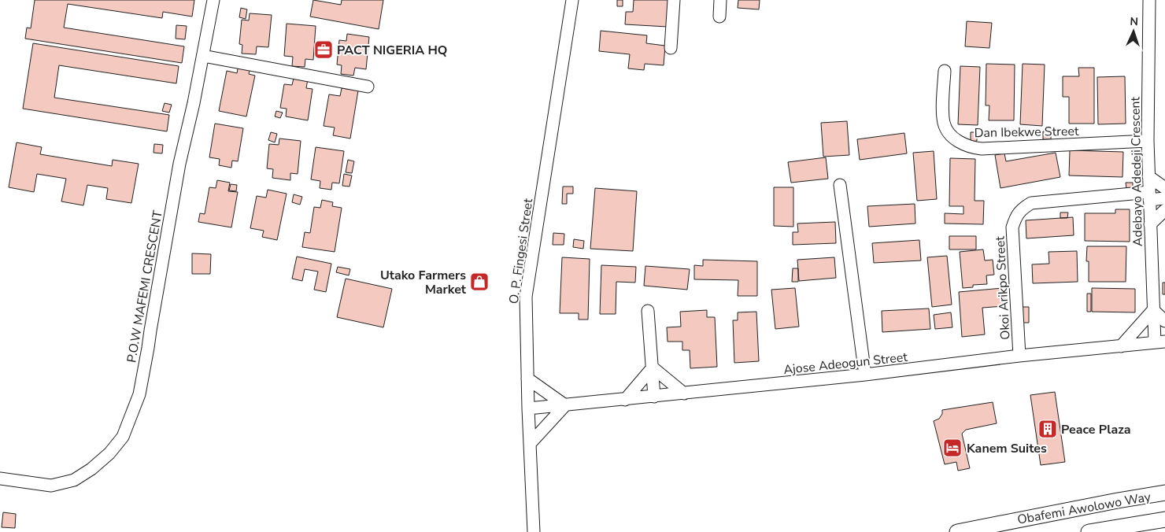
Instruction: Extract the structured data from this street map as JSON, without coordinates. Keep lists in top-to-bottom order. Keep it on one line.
{"streets":{"main road":["Obafemi Awolowo Way"],"street":["Dan Ibekwe Street","Adebayo Adedeji Crescent","O. P. Fingesi Street","P.O.W MAFEMI CRESCENT","Okoi Arikpo Street","Ajose Adeogun Street"]},"crossings":[["Dan Ibekwe Street","Adebayo Adedeji Crescent"],["Adebayo Adedeji Crescent","Okoi Arikpo Street"],["Adebayo Adedeji Crescent","Ajose Adeogun Street"],["O. P. Fingesi Street","Ajose Adeogun Street"],["Okoi Arikpo Street","Ajose Adeogun Street"]],"places":{"office":["PACT NIGERIA HQ"],"shop":["Utako Farmers Market"],"building":["Peace Plaza"],"hotel":["Kanem Suites"]},"north":"top"}
